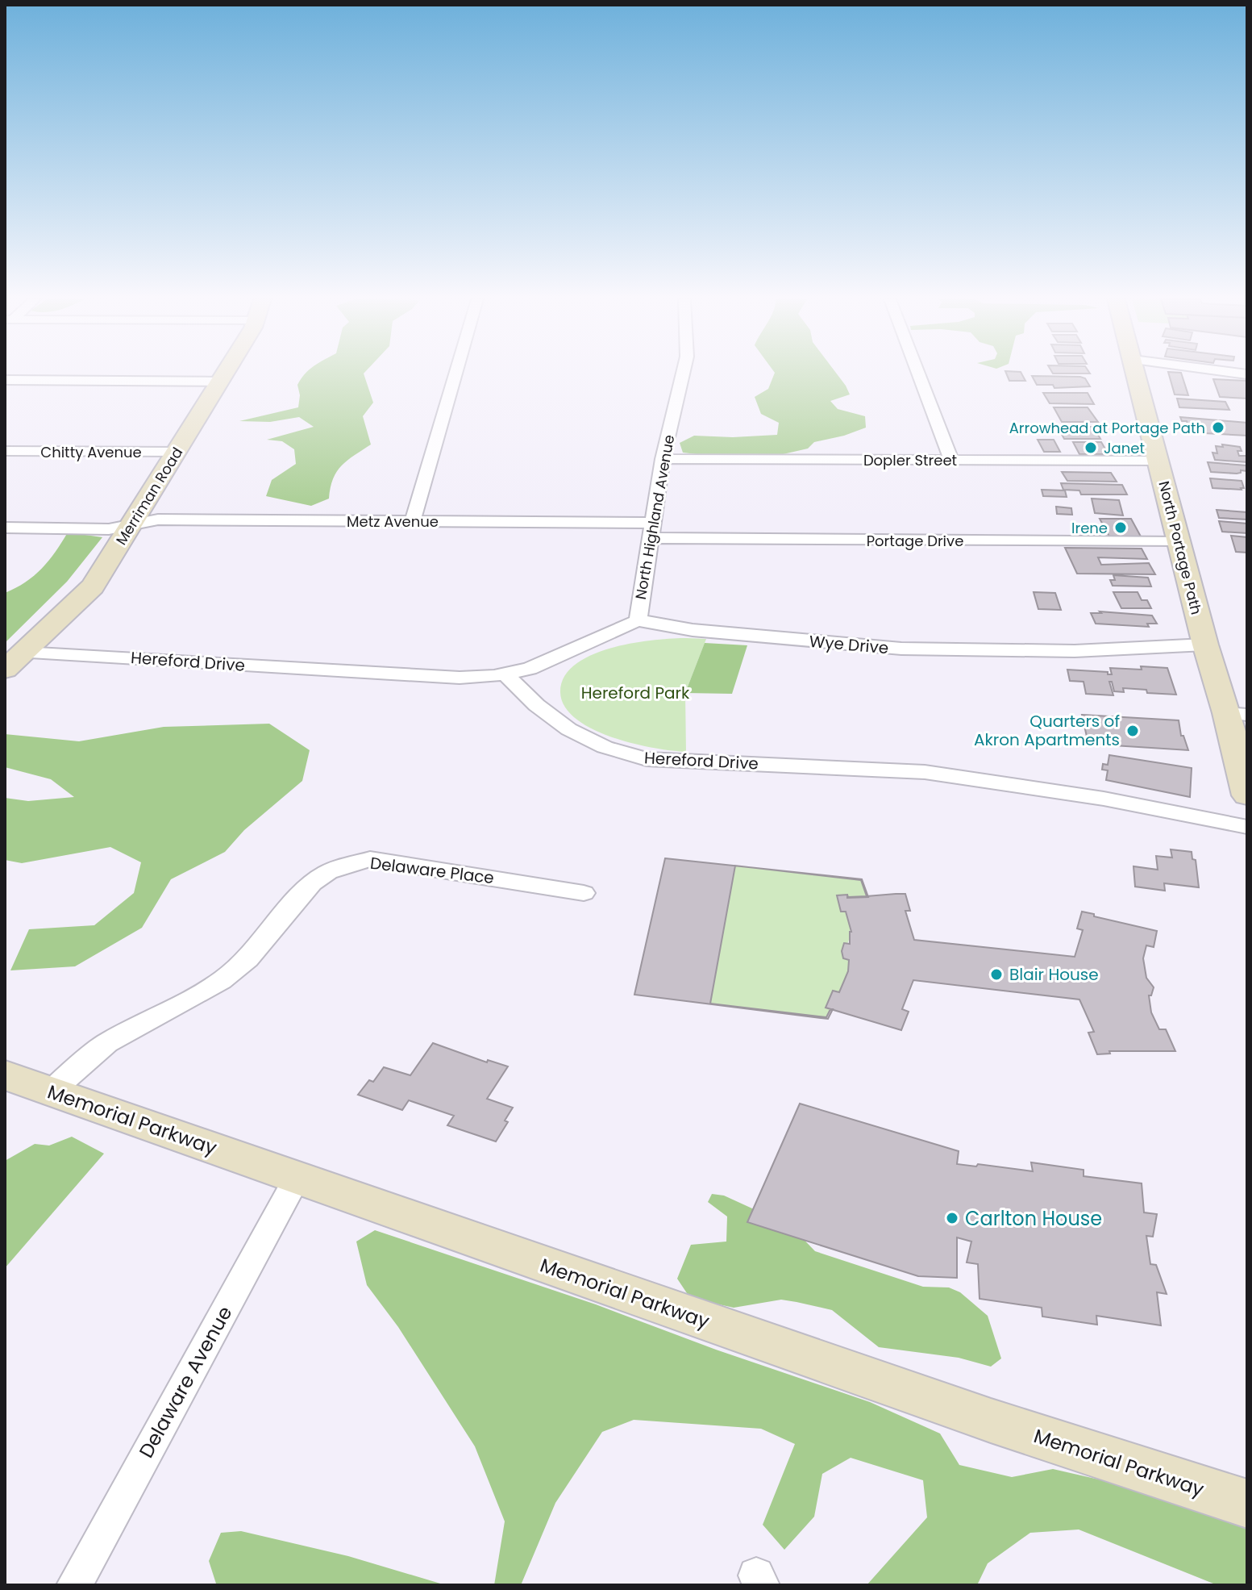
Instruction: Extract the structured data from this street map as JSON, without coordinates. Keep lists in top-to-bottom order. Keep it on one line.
{"streets":{"main road":["Merriman Road","North Portage Path","Memorial Parkway"],"street":["Chitty Avenue","Dopler Street","North Highland Avenue","Metz Avenue","Portage Drive","Wye Drive","Hereford Drive","Delaware Place","Delaware Avenue"]},"crossings":[["Chitty Avenue","Merriman Road"],["Dopler Street","North Highland Avenue"],["Dopler Street","North Portage Path"],["Merriman Road","Metz Avenue"],["Merriman Road","Hereford Drive"],["North Highland Avenue","Metz Avenue"],["North Highland Avenue","Portage Drive"],["North Highland Avenue","Wye Drive"],["Metz Avenue","Portage Drive"],["Portage Drive","North Portage Path"],["North Portage Path","Wye Drive"],["Delaware Place","Memorial Parkway"],["Memorial Parkway","Delaware Avenue"]],"parks":["Hereford Park"],"places":["Arrowhead at Portage Path","Janet","Irene","Quarters of Akron Apartments","Blair House","Carlton House"]}
